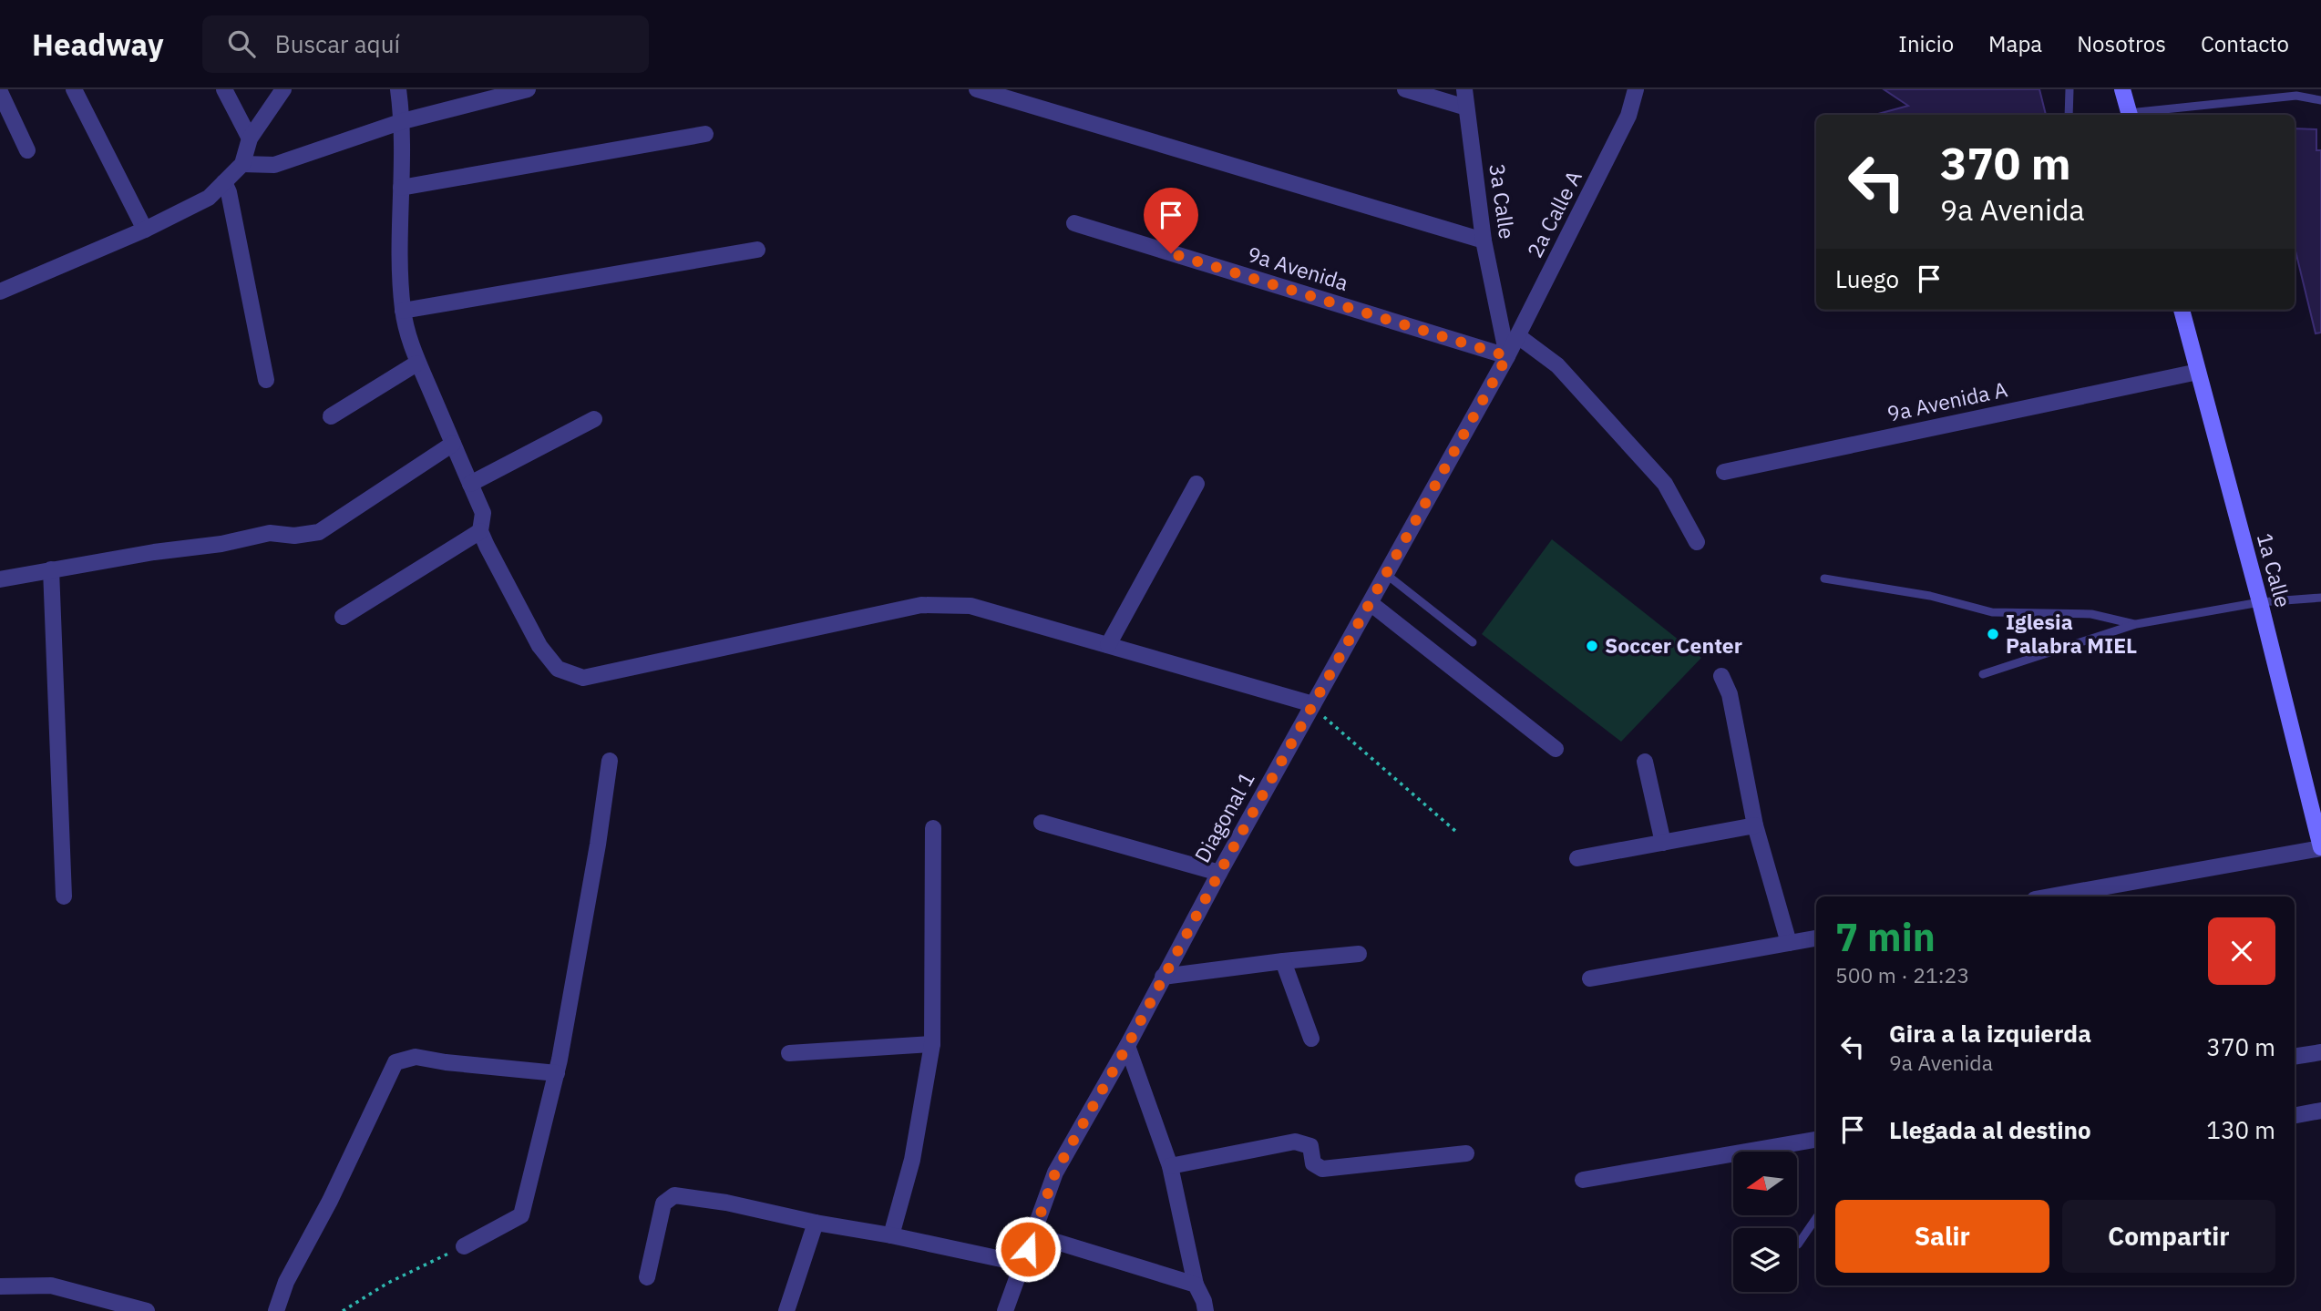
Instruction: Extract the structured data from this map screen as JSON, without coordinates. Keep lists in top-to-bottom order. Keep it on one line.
{"streets":{"main road":["1a Calle"],"street":["3a Calle","2a Calle A","9a Avenida","9a Avenida A","Diagonal 1"]},"crossings":[["3a Calle","2a Calle A"],["3a Calle","9a Avenida"],["3a Calle","Diagonal 1"],["2a Calle A","9a Avenida"],["2a Calle A","Diagonal 1"],["9a Avenida","Diagonal 1"],["9a Avenida A","1a Calle"]],"places":["Iglesia Palabra MIEL","Soccer Center"],"north":"left","page":{"header":"Headway","search":"Buscar aquí","nav":["Inicio","Mapa","Nosotros","Contacto"],"turn":["370 m","9a Avenida"],"then":"Luego","heading":["7 min","500 m · 21:23"],"list":[{"name":"Gira a la izquierda","note":"9a Avenida","value":"370 m"},{"name":"Llegada al destino","value":"130 m"}],"buttons":["Salir","Compartir"]}}
